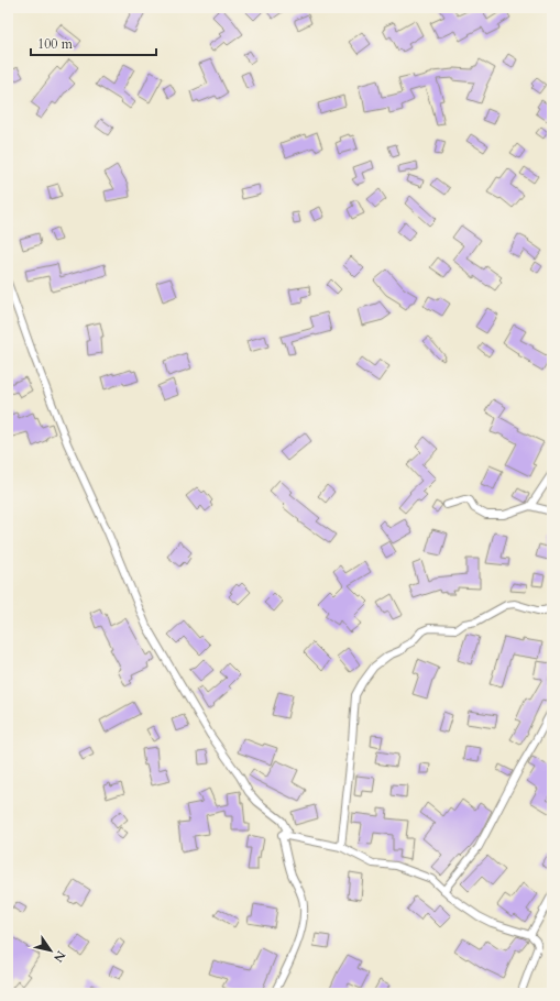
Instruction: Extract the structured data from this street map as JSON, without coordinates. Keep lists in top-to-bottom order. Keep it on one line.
{"scale_bar":"100 m","north":"bottom right"}
